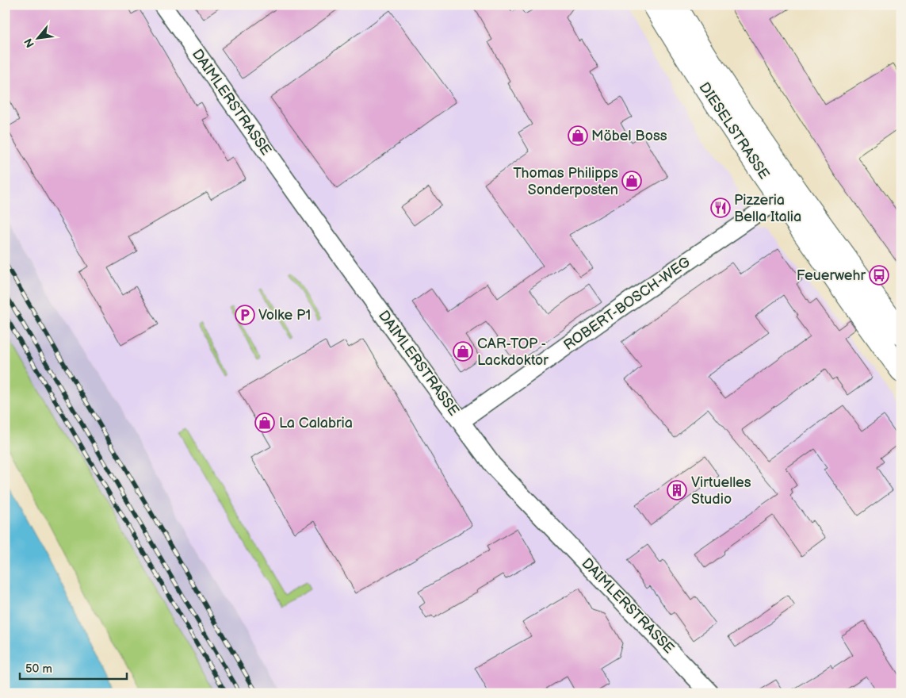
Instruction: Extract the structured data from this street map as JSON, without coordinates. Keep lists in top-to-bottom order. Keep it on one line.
{"streets":{"main road":["DIESELSTRASSE"],"street":["DAIMLERSTRASSE","ROBERT-BOSCH-WEG"]},"crossings":[["DAIMLERSTRASSE","ROBERT-BOSCH-WEG"],["DIESELSTRASSE","ROBERT-BOSCH-WEG"]],"places":{"shop":["Möbel Boss","Thomas Philipps Sonderposten","CAR-TOP - Lackdoktor","La Calabria"],"restaurant":["Pizzeria Bella Italia"],"bus stop":["Feuerwehr"],"parking":["Volke P1"],"building":["Virtuelles Studio"]},"scale_bar":"50 m","north":"bottom left"}
